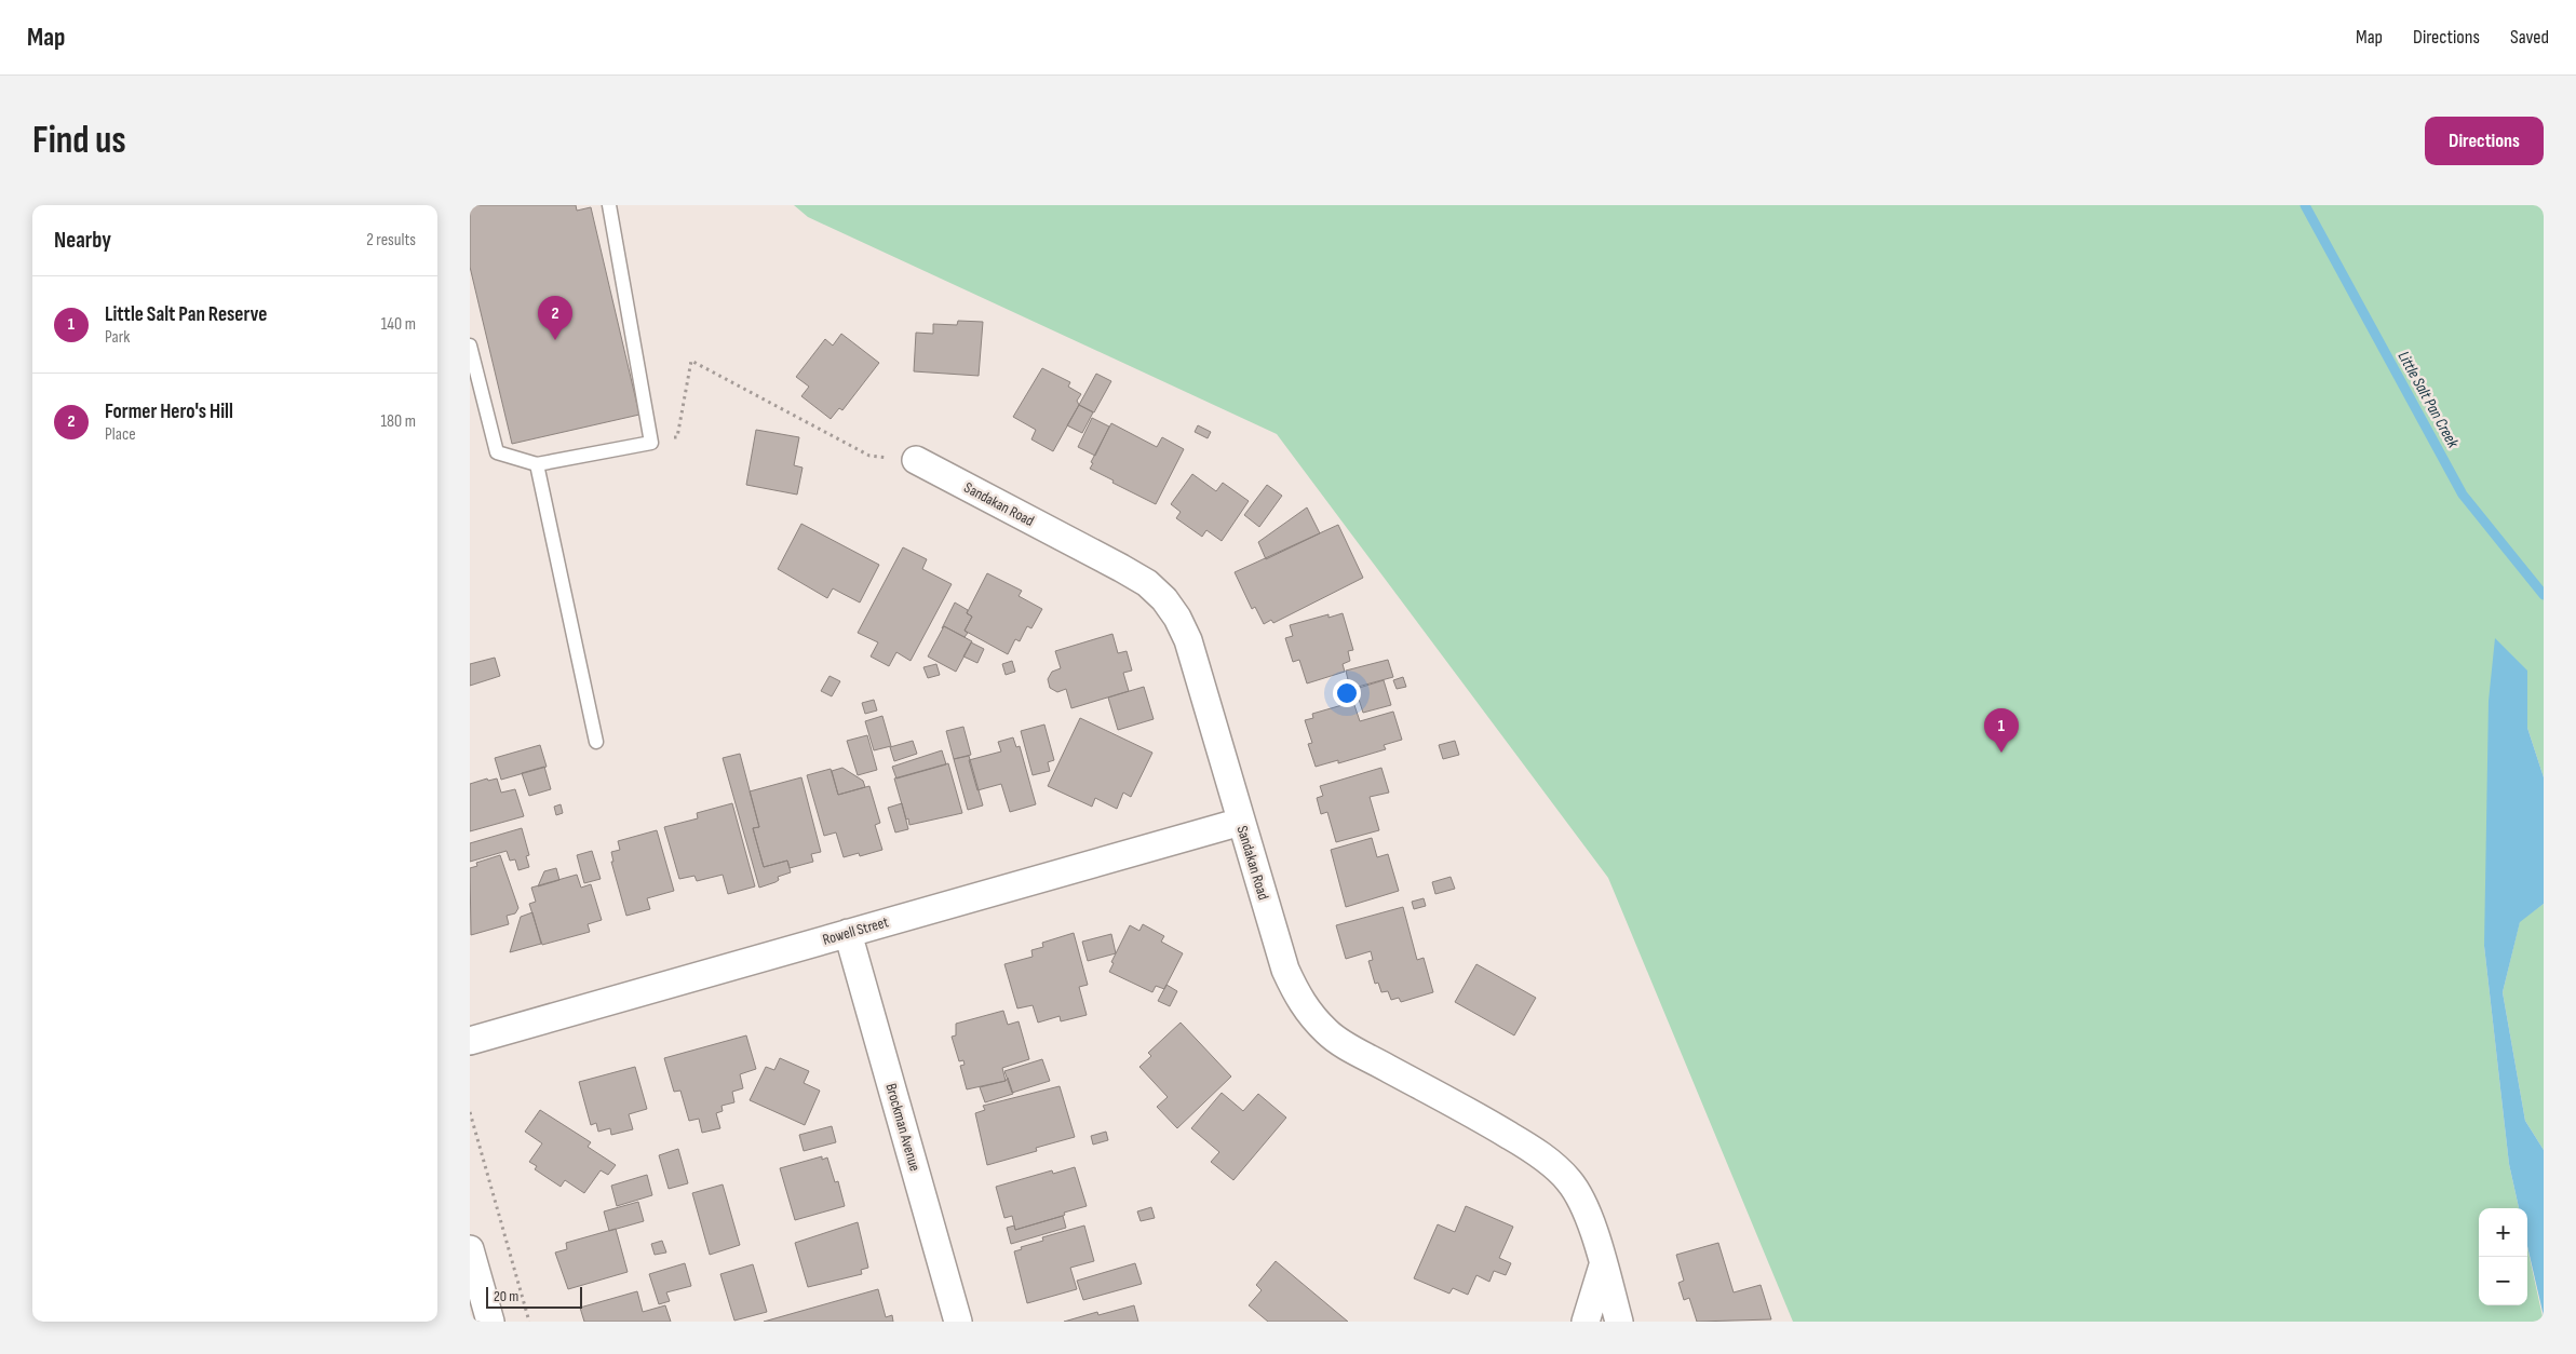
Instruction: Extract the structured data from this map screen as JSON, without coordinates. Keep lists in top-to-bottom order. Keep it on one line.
{"streets":{"street":["Sandakan Road","Rowell Street","Brockman Avenue"]},"crossings":[["Sandakan Road","Rowell Street"],["Rowell Street","Brockman Avenue"]],"water":["Little Salt Pan Creek"],"scale_bar":"20 m","page":{"header":"Map","nav":["Map","Directions","Saved"],"buttons":"Directions","title":"Find us","heading":["Nearby","2 results"],"list":[{"mark":"1","name":"Little Salt Pan Reserve","note":"Park","value":"140 m"},{"mark":"2","name":"Former Hero's Hill","note":"Place","value":"180 m"}],"pins":["2","1"],"map_buttons":["+","−"],"scale":"20 m"}}
